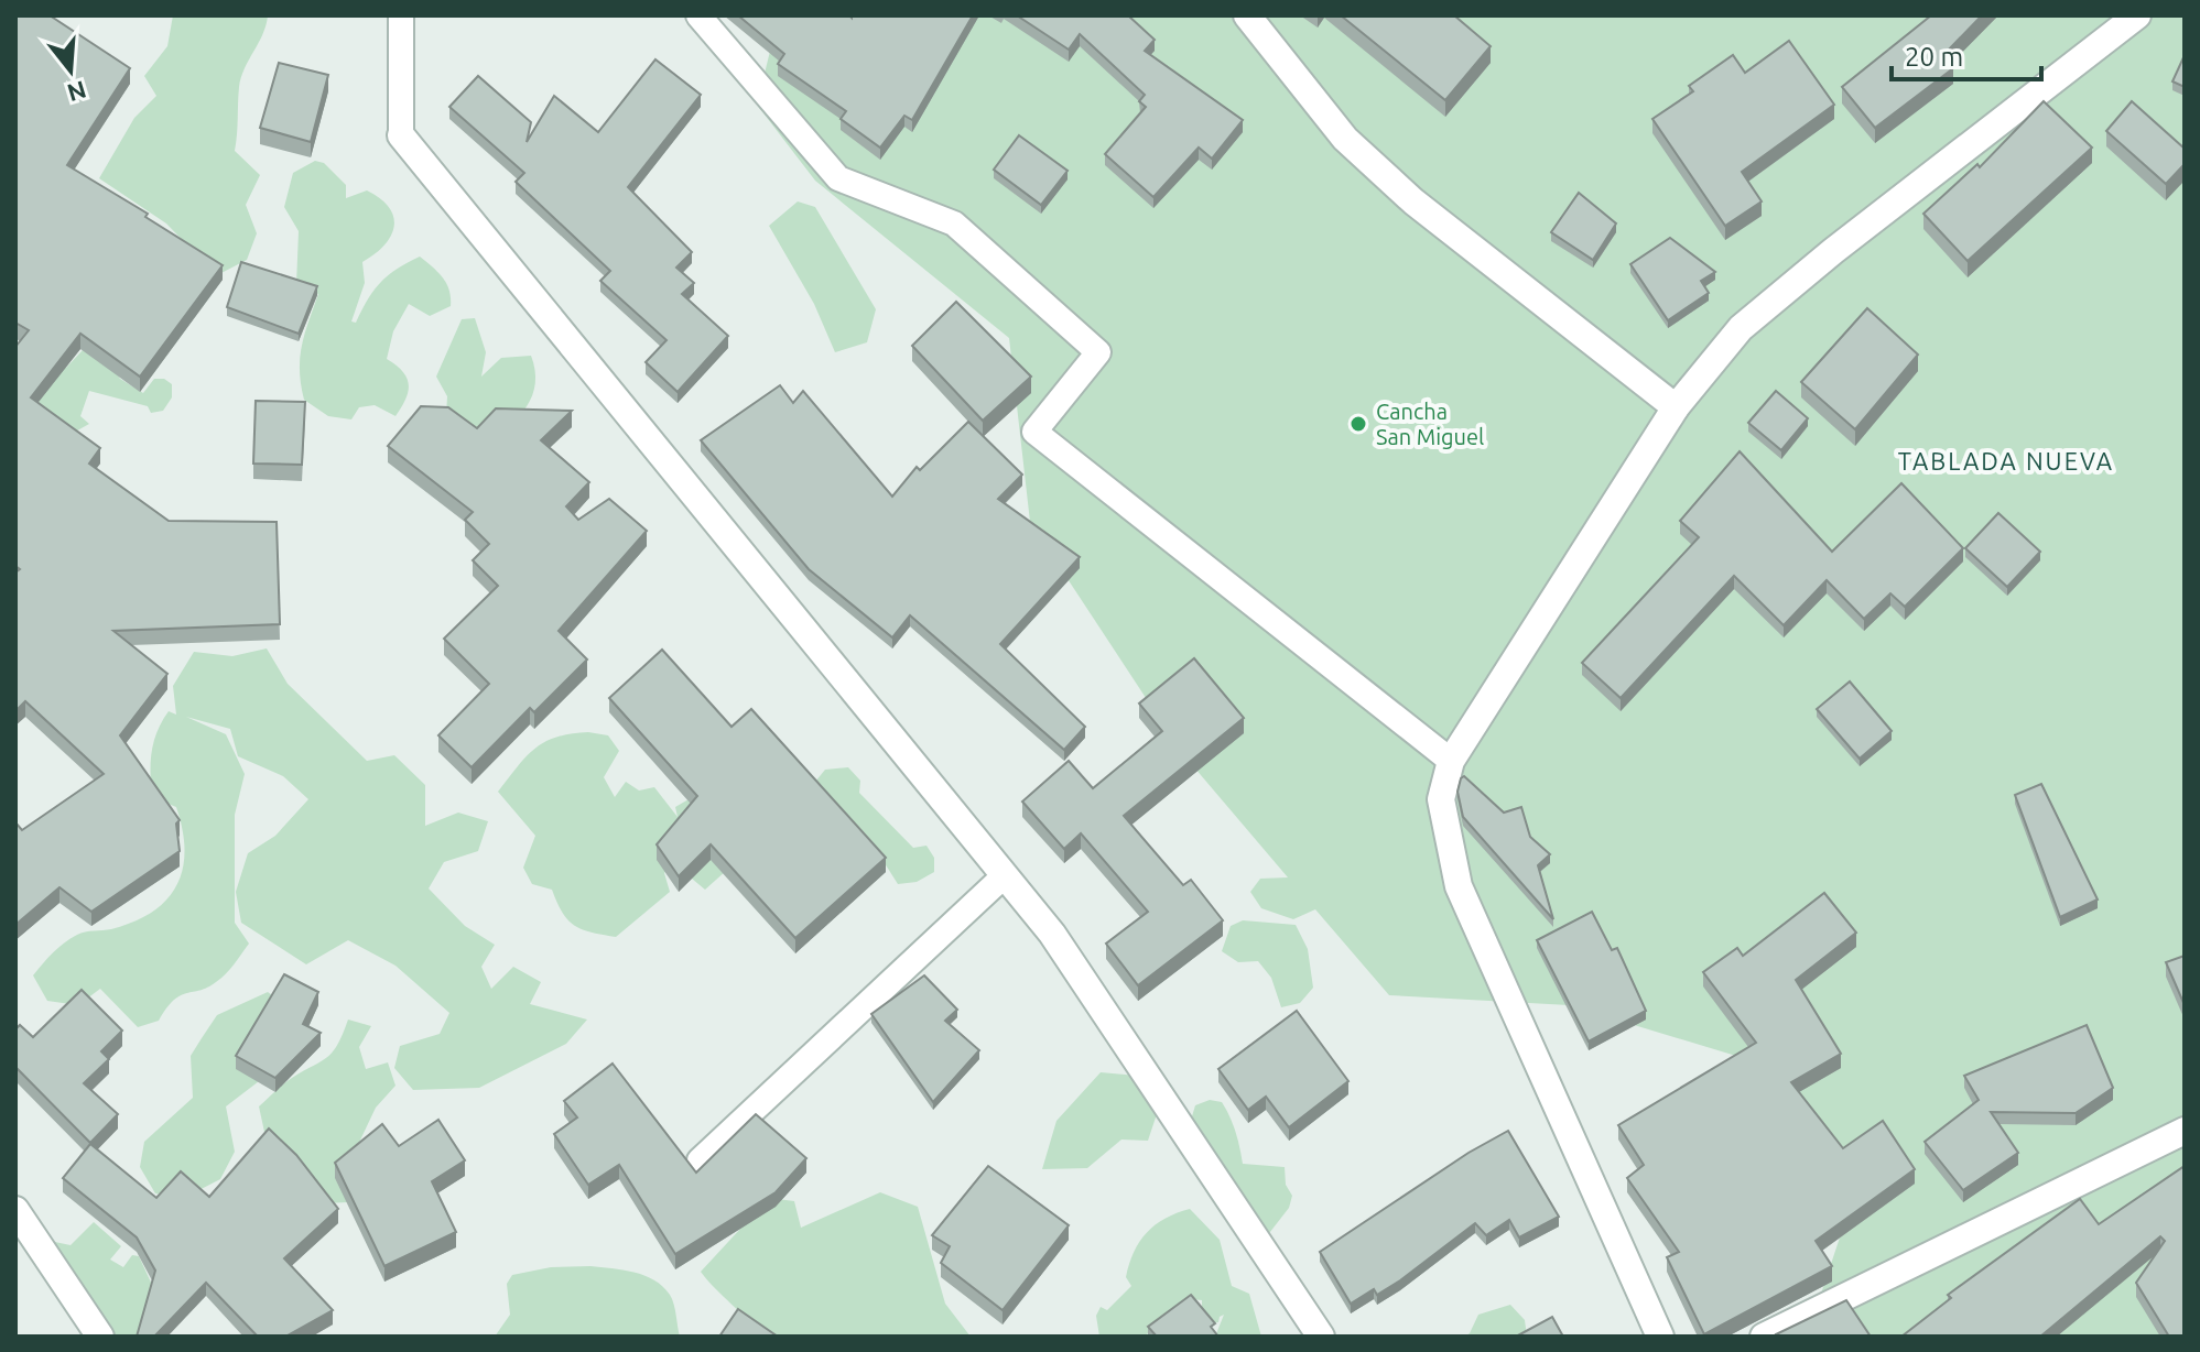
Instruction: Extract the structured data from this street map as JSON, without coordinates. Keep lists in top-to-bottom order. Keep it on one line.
{"districts":["TABLADA NUEVA"],"places":["Cancha San Miguel"],"scale_bar":"20 m","north":"bottom"}
